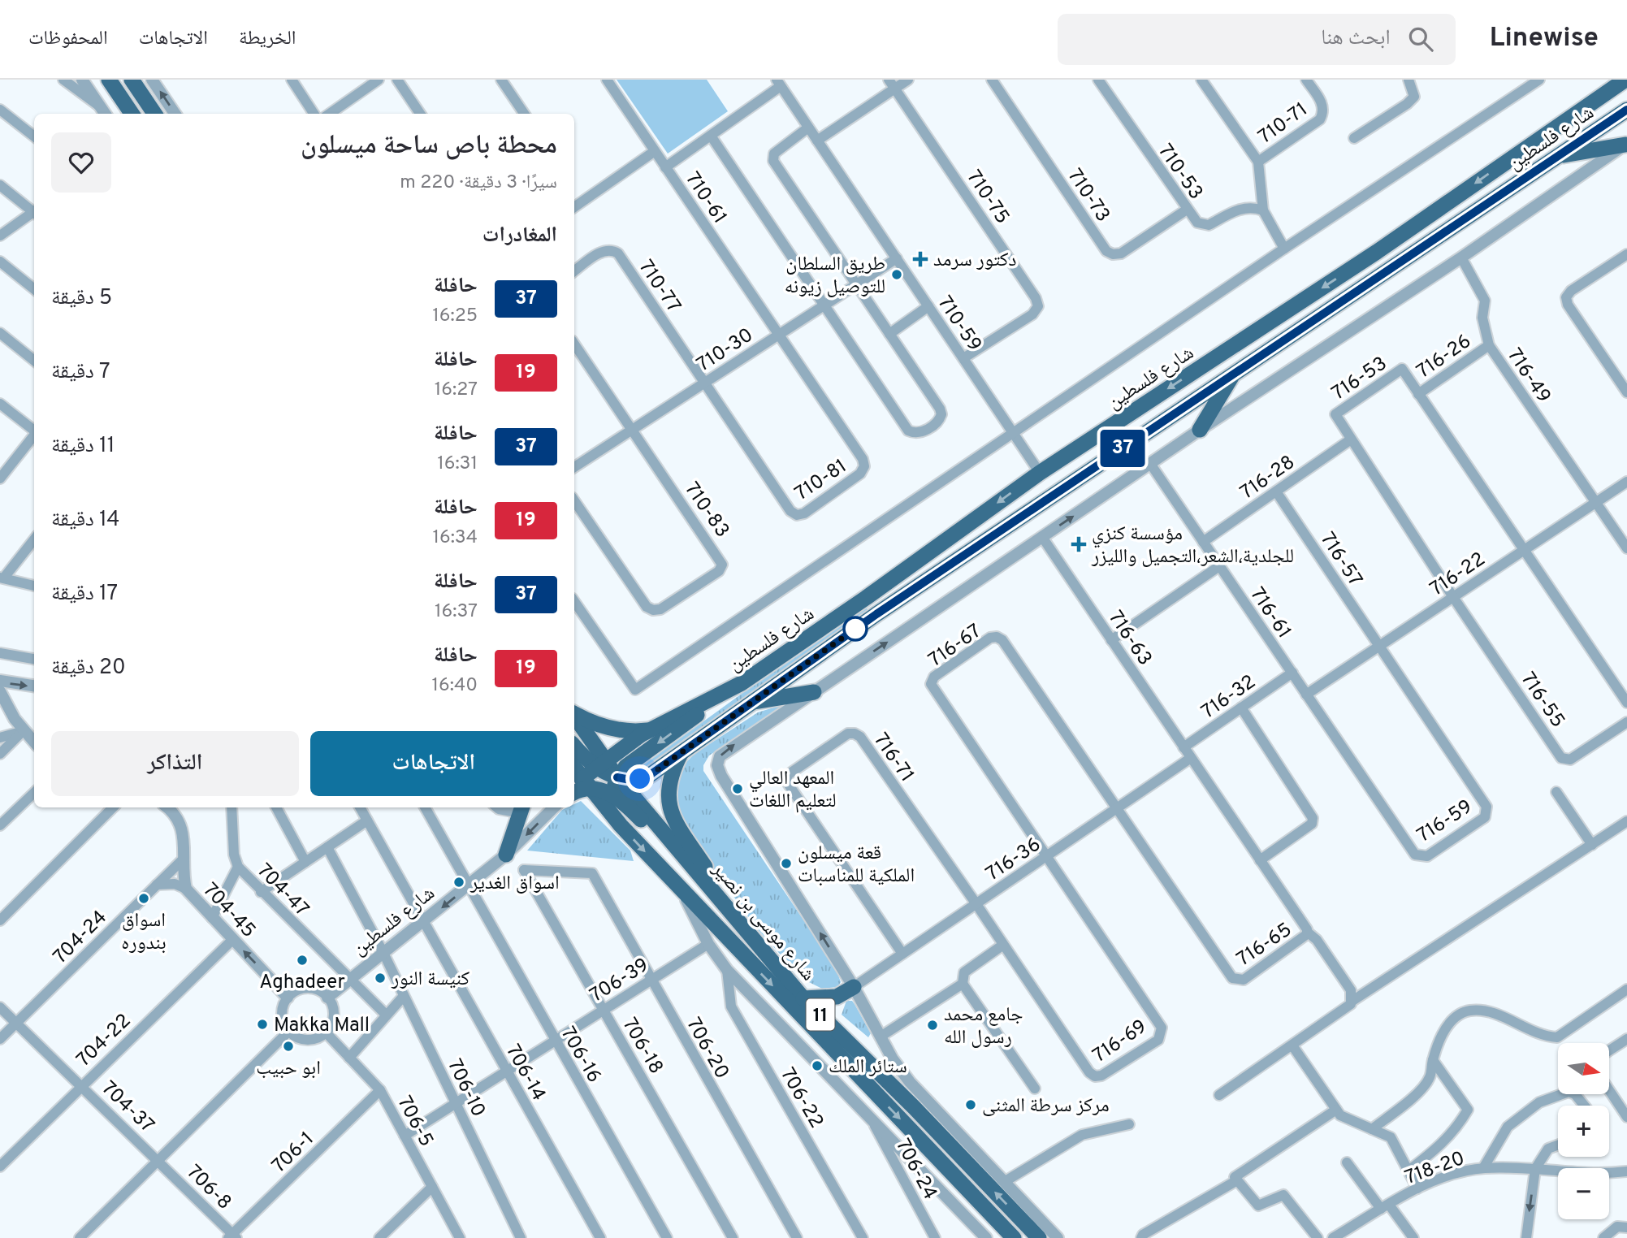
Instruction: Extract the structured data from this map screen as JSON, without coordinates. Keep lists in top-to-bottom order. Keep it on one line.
{"streets":{"main road":["شارع فلسطين","شارع موسى بن نصير","11"],"street":["710-71","710-53","710-73","710-75","710-61","710-77","710-59","710-30","716-26","716-49","716-53","716-28","710-81","710-83","716-57","716-22","716-61","716-63","716-67","716-32","716-55","716-71","716-59","716-36","704-47","704-45","704-24","716-65","706-39","704-22","716-69","706-18","706-20","706-16","706-14","706-10","706-22","704-37","706-5","706-1","718-20","706-24","706-8"]},"crossings":[["شارع فلسطين","710-59"],["شارع فلسطين","704-47"],["شارع فلسطين","704-45"],["شارع فلسطين","شارع موسى بن نصير"],["شارع فلسطين","706-16"],["شارع فلسطين","706-14"],["شارع فلسطين","706-10"],["شارع فلسطين","706-5"],["710-53","710-73"],["710-75","710-59"],["710-61","710-30"],["710-61","710-81"],["710-77","710-30"],["710-77","710-81"],["710-59","710-30"],["710-30","710-81"],["710-30","710-83"],["716-26","716-49"],["716-26","716-53"],["716-49","716-22"],["716-53","716-28"],["716-53","716-22"],["716-53","716-55"],["716-28","716-57"],["716-28","716-61"],["716-57","716-22"],["716-57","716-59"],["716-22","716-61"],["716-22","716-55"],["716-22","716-59"],["716-61","716-32"],["716-61","716-59"],["716-63","716-32"],["716-63","716-36"],["716-63","716-65"],["716-67","716-36"],["716-67","716-65"],["716-67","716-69"],["716-71","716-36"],["716-71","716-69"],["716-36","716-65"],["716-36","716-69"],["704-45","704-24"],["704-45","704-22"],["704-45","706-5"],["704-24","704-37"],["706-39","706-18"],["706-39","706-20"],["706-39","706-16"],["706-39","706-14"],["706-39","706-10"],["706-39","706-5"],["704-22","704-37"],["706-18","706-20"],["704-37","706-8"],["706-5","706-1"],["706-1","706-8"]],"places":{"health":["دكتور سرمد","مؤسسة كنزي للجلدية،الشعر،التجميل والليزر"],"other":["طريق السلطان للتوصيل زيونه","المعهد العالي لتعليم اللغات","قعة ميسلون الملكية للمناسبات","اسواق الغدير","اسواق بندوره","Aghadeer","كنيسة النور","Makka Mall","جامع محمد رسول الله","ابو حبيب","ستائر الملك","مركز سرطة المثنى"]},"lines":["bus line 37"],"north":"right","page":{"header":"Linewise","search":"ابحث هنا","nav":["الخريطة","الاتجاهات","المحفوظات"],"on_map":"37","heading":[["محطة باص ساحة ميسلون","سيرًا · 3 دقيقة · 220 m"],"المغادرات"],"list":[{"mark":"37","name":"حافلة","note":"16:25","value":"5 دقيقة"},{"mark":"19","name":"حافلة","note":"16:27","value":"7 دقيقة"},{"mark":"37","name":"حافلة","note":"16:31","value":"11 دقيقة"},{"mark":"19","name":"حافلة","note":"16:34","value":"14 دقيقة"},{"mark":"37","name":"حافلة","note":"16:37","value":"17 دقيقة"},{"mark":"19","name":"حافلة","note":"16:40","value":"20 دقيقة"}],"buttons":["الاتجاهات","التذاكر"],"map_buttons":["+","−"]}}
